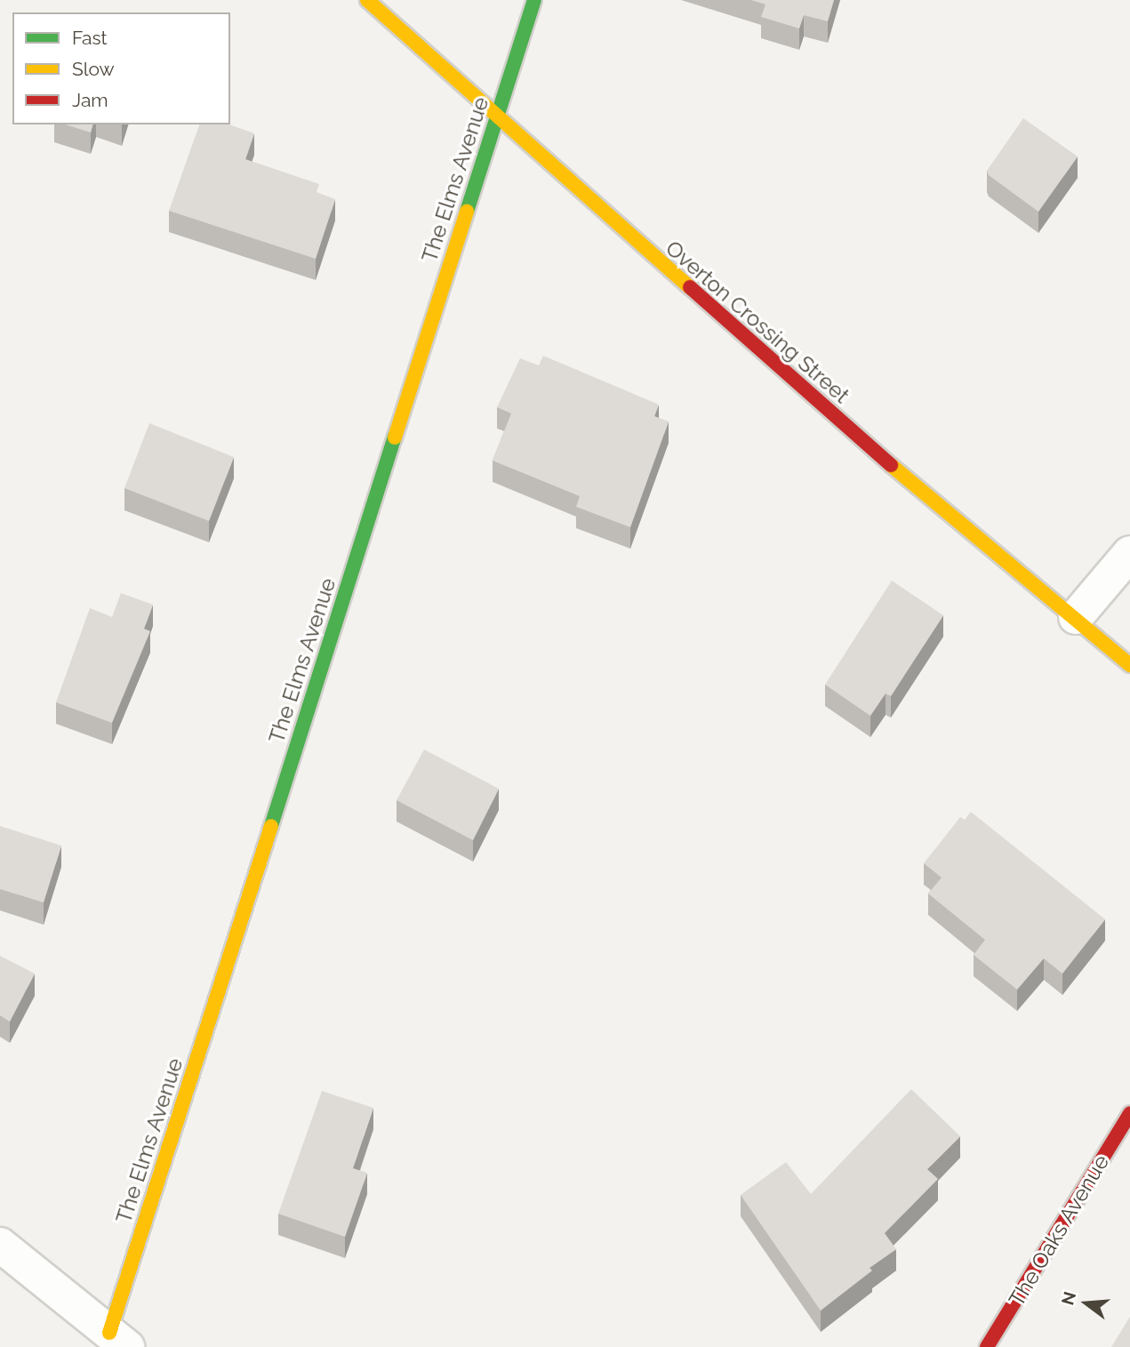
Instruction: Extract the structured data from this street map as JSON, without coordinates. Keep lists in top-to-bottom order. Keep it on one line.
{"streets":{"street":["The Elms Avenue","Overton Crossing Street","The Oaks Avenue"]},"crossings":[["The Elms Avenue","Overton Crossing Street"]],"legend":["Fast","Slow","Jam"],"north":"left"}
